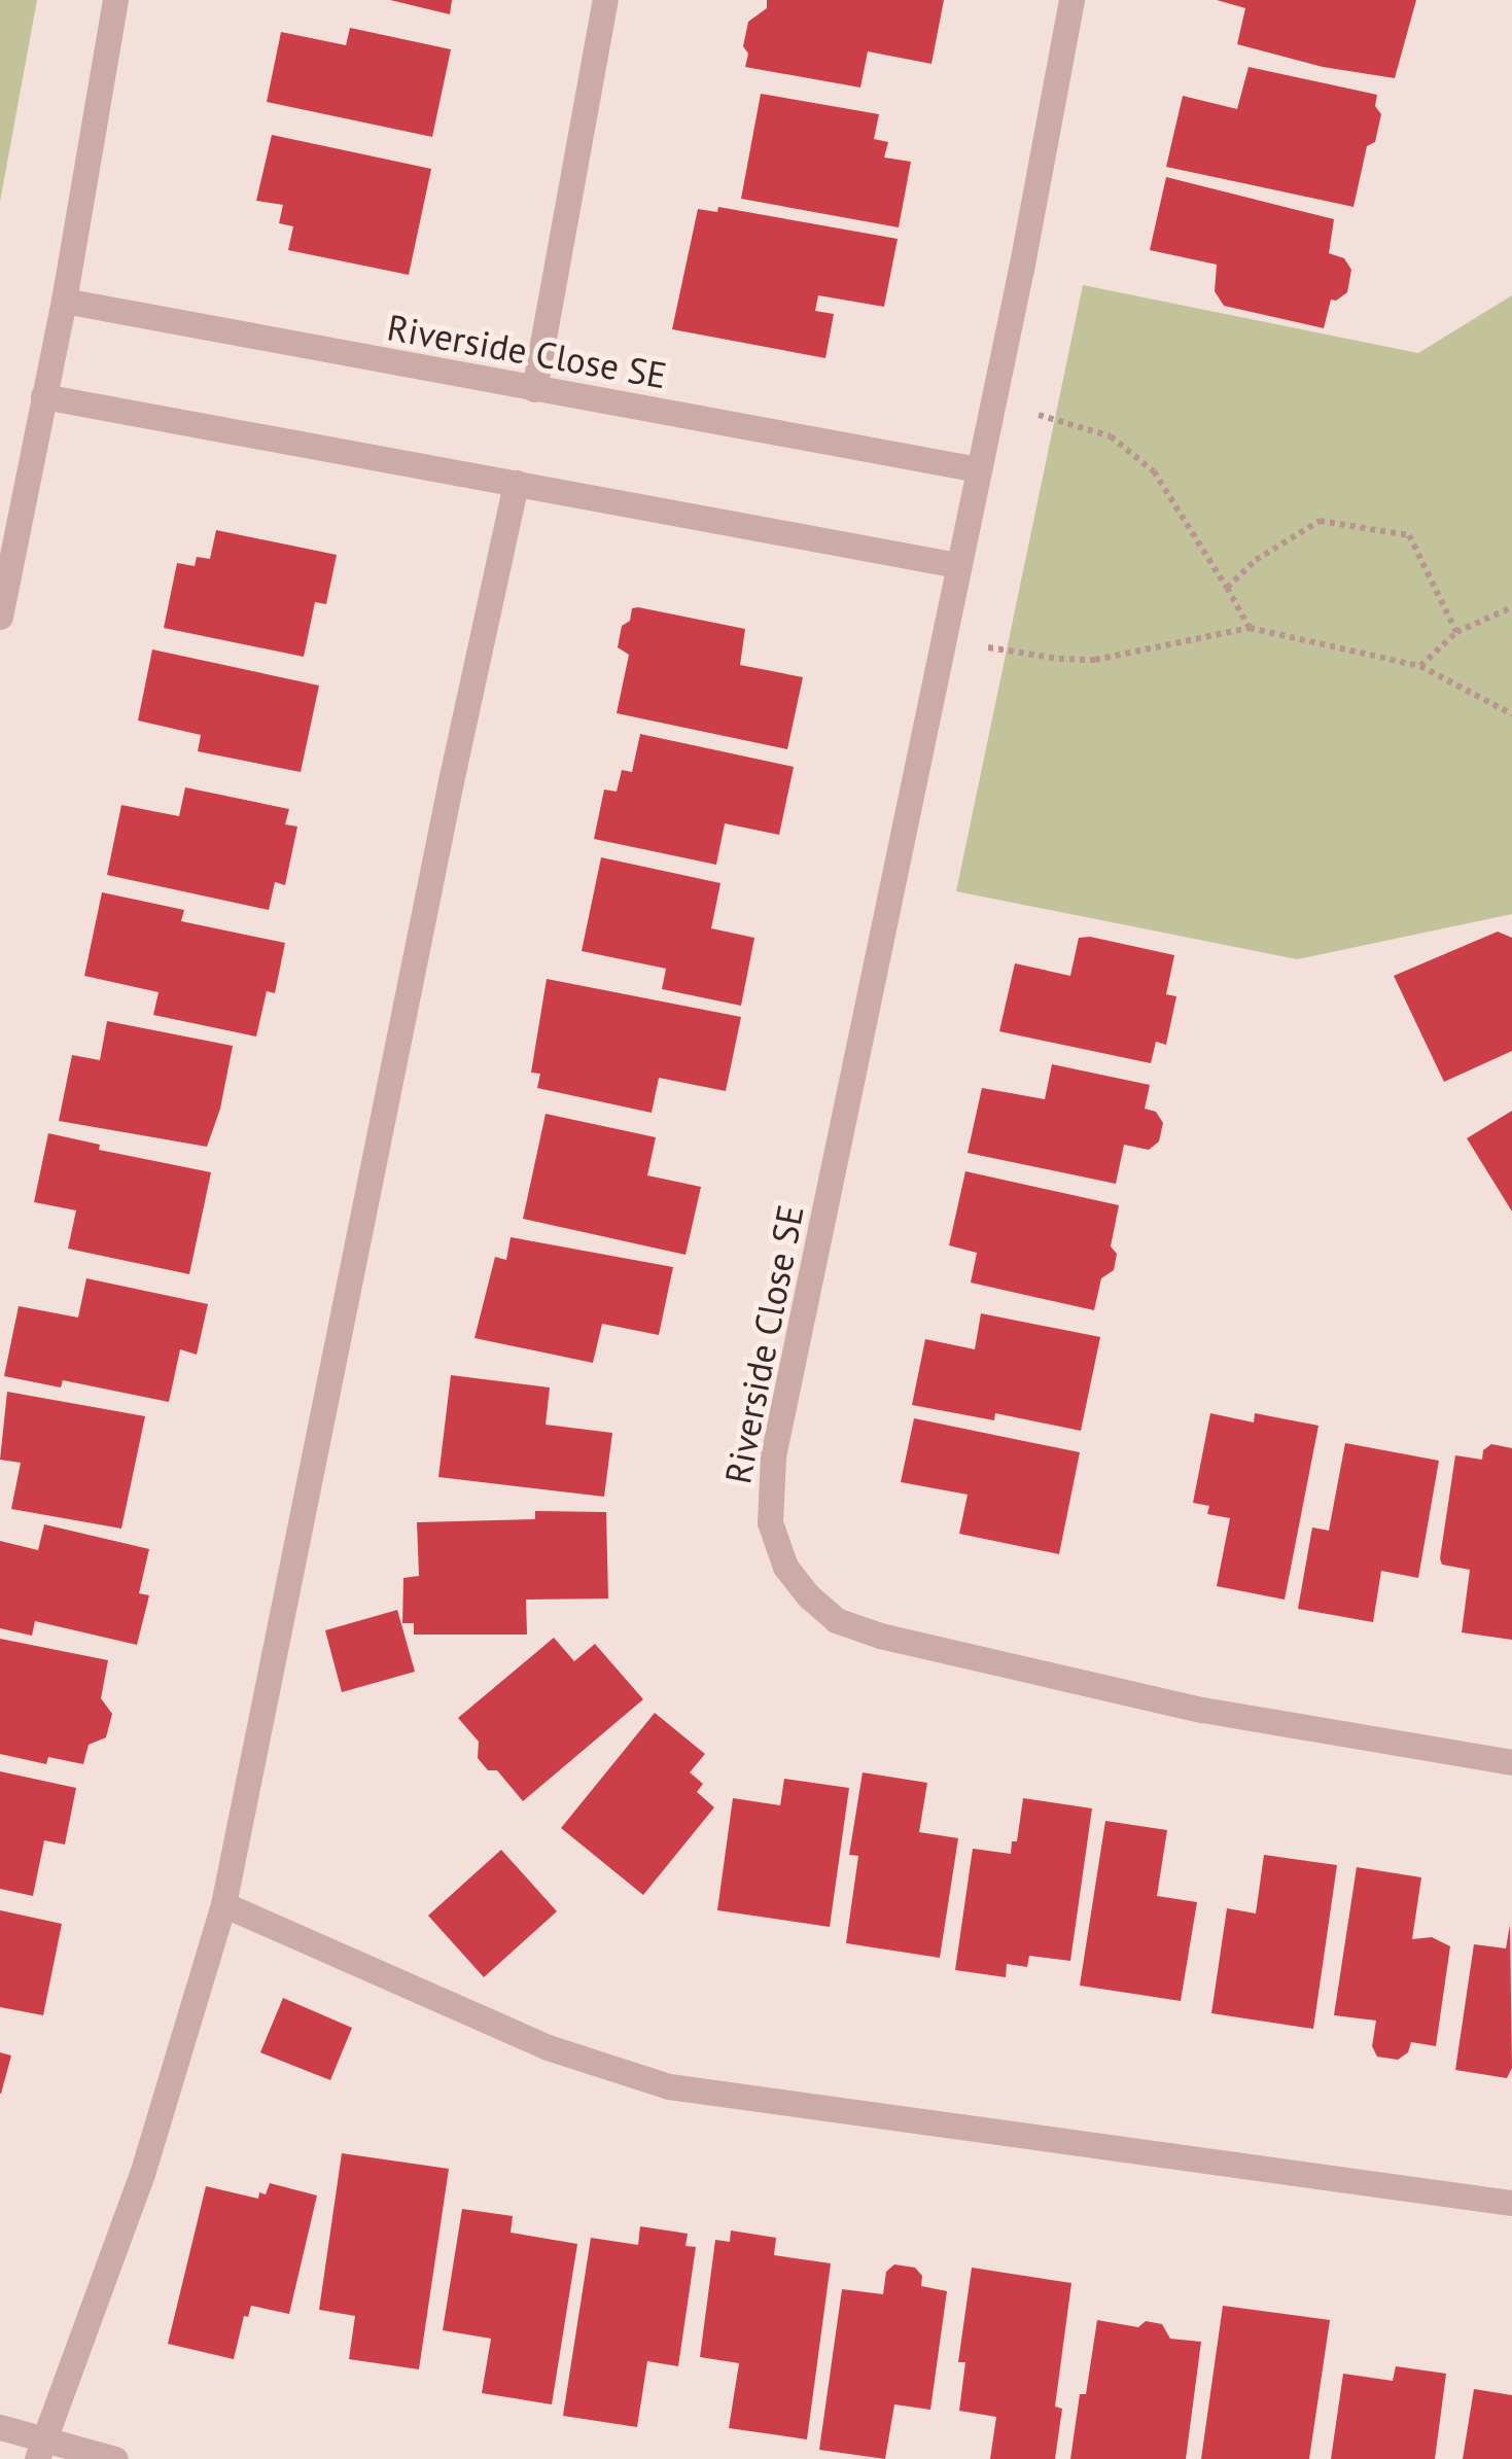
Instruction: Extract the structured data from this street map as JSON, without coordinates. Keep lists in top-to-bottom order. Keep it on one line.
{"streets":{"street":["Riverside Close SE"]}}
